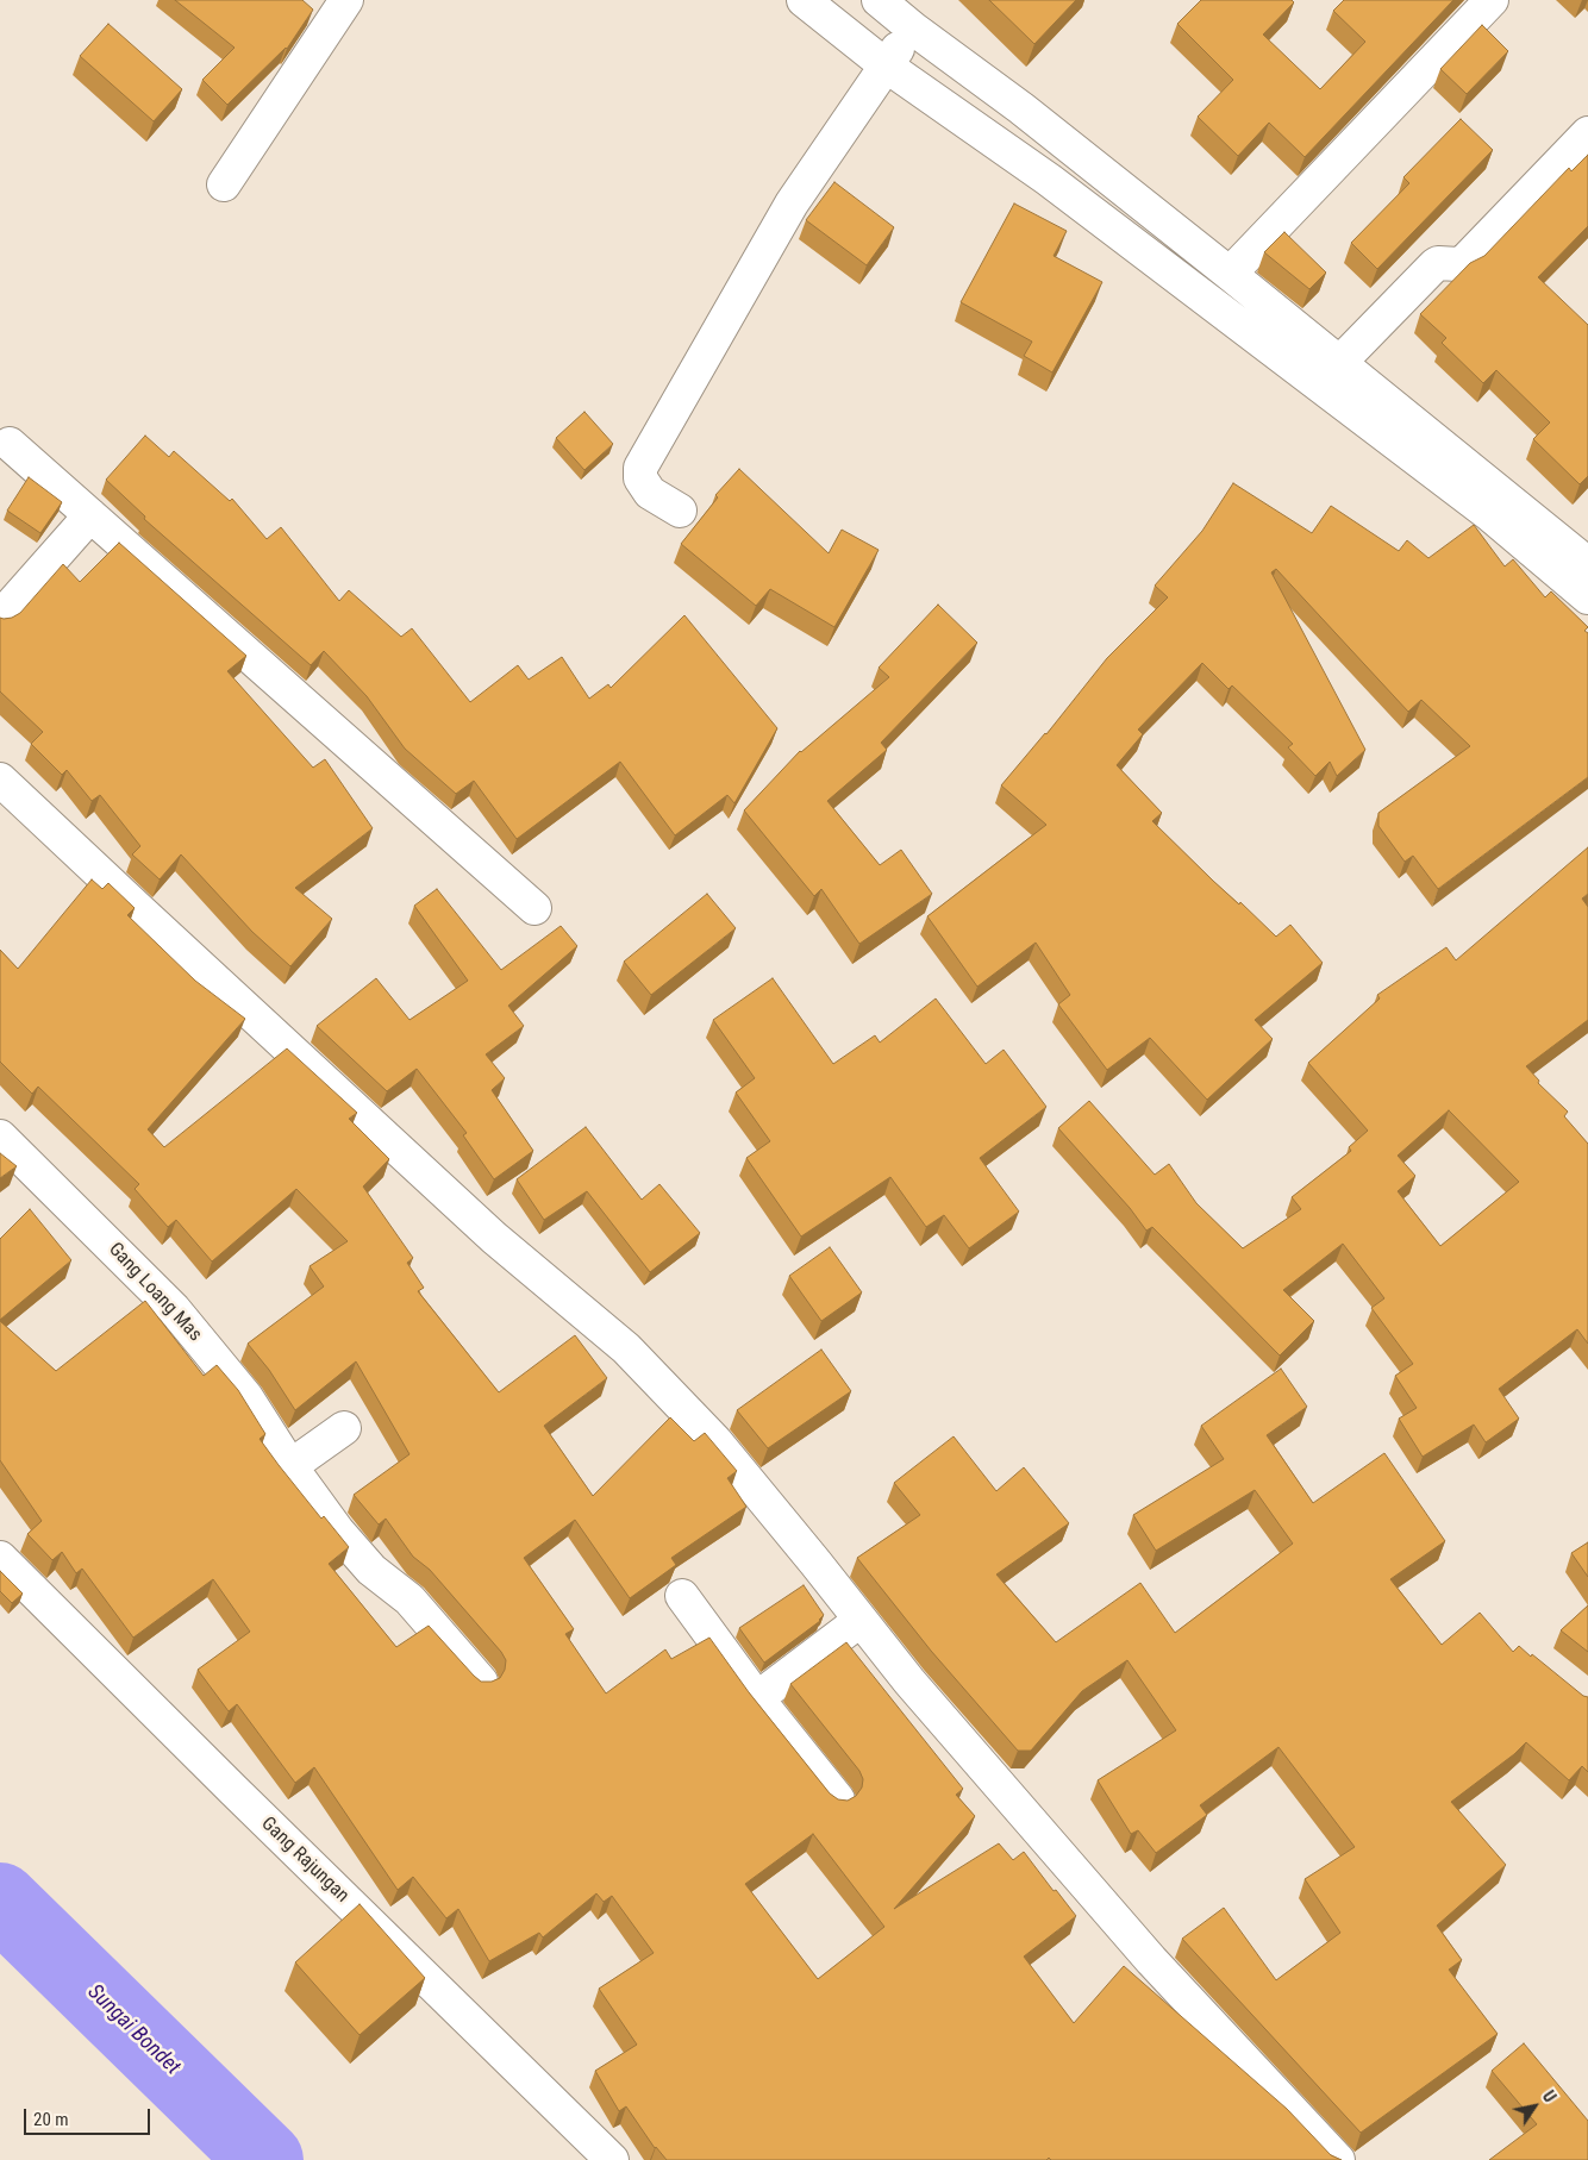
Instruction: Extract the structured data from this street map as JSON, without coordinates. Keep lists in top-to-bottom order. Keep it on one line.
{"streets":{"street":["Gang Loang Mas","Gang Rajungan"]},"water":["Sungai Bondet"],"scale_bar":"20 m","north":"top right"}
